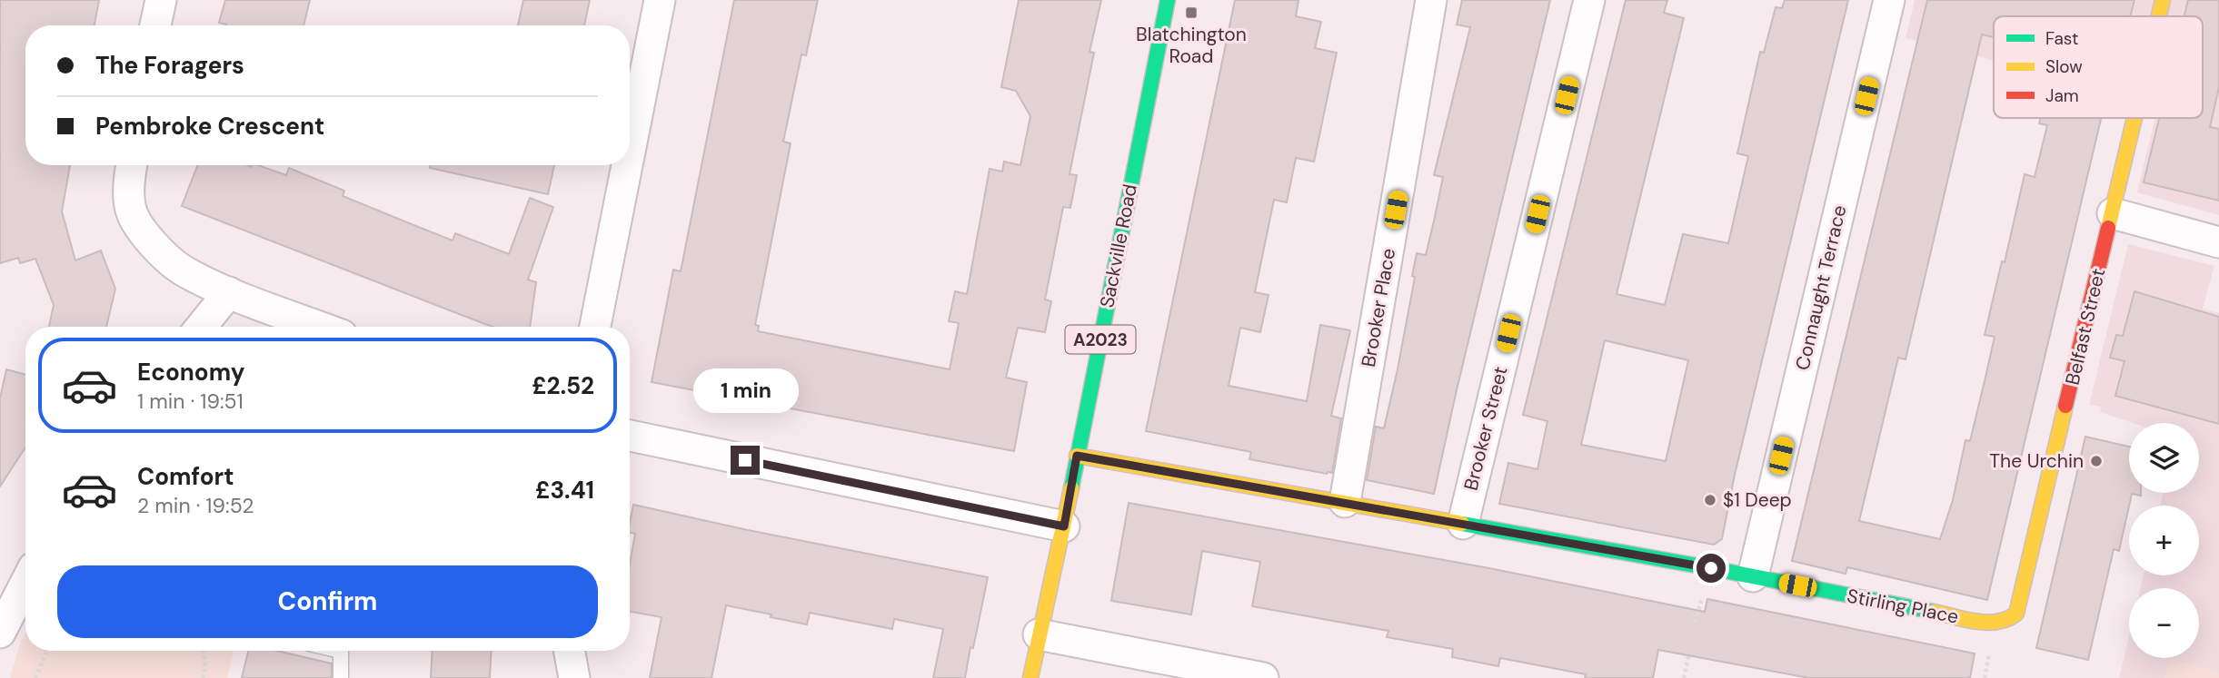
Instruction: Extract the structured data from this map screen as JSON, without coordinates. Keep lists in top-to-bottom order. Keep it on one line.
{"streets":{"street":["Sackville Road","Connaught Terrace","Brooker Place","Belfast Street","A2023","Brooker Street","Stirling Place"]},"crossings":[["Sackville Road","Stirling Place"],["Connaught Terrace","Stirling Place"],["Brooker Place","Stirling Place"],["Belfast Street","Stirling Place"],["Brooker Street","Stirling Place"]],"places":{"transit":["Blatchington Road"],"other":["The Urchin","$1 Deep"]},"legend":["Fast","Slow","Jam"],"page":{"banner":["The Foragers","Pembroke Crescent"],"list":[{"name":"Economy","note":"1 min · 19:51","value":"£2.52"},{"name":"Comfort","note":"2 min · 19:52","value":"£3.41"}],"bubble":"1 min","map_buttons":["+","−"],"buttons":"Confirm"}}
